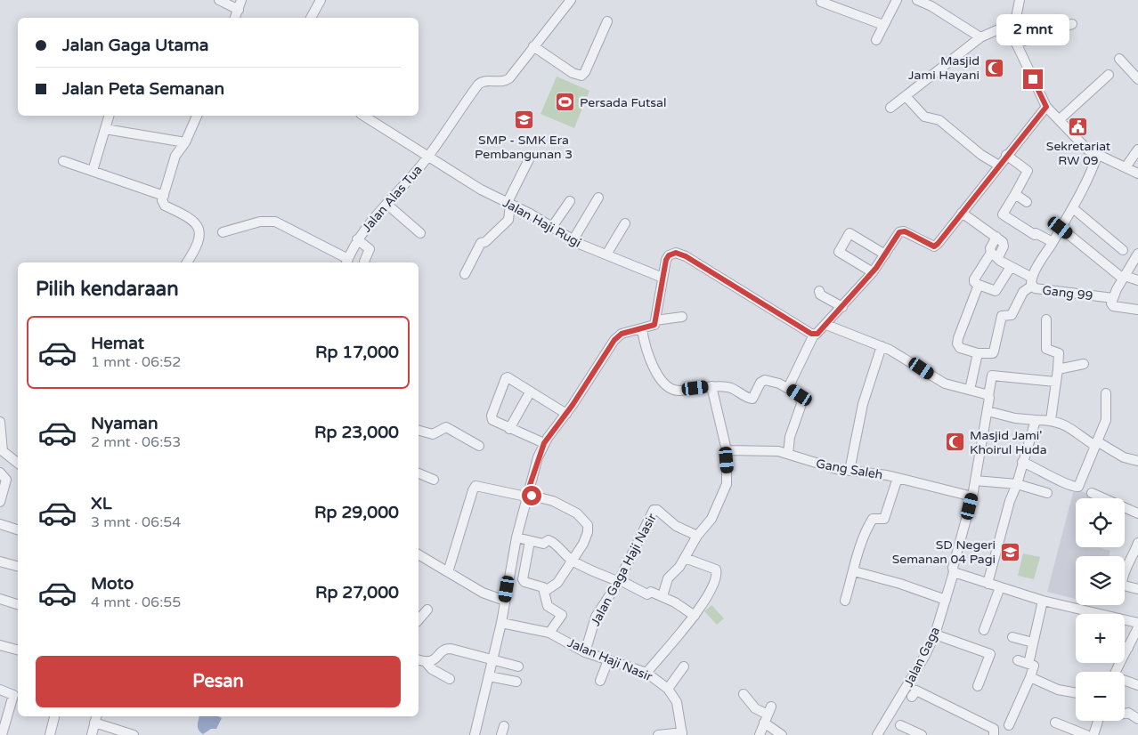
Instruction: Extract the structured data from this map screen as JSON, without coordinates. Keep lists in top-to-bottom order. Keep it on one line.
{"streets":{"street":["Jalan Alas Tua","Jalan Haji Rugi","Gang 99","Gang Saleh","Jalan Gaga Haji Nasir","Jalan Gaga","Jalan Haji Nasir"]},"crossings":[["Jalan Alas Tua","Jalan Haji Rugi"],["Gang Saleh","Jalan Gaga"],["Jalan Gaga Haji Nasir","Jalan Haji Nasir"]],"places":{"mosque":["Masjid Jami Hayani","Masjid Jami' Khoirul Huda"],"sports":["Persada Futsal"],"school or university":["SMP - SMK Era Pembangunan 3","SD Negeri Semanan 04 Pagi"],"public building":["Sekretariat RW 09"]},"page":{"bubble":"2 mnt","banner":["Jalan Gaga Utama","Jalan Peta Semanan"],"heading":"Pilih kendaraan","list":[{"name":"Hemat","note":"1 mnt · 06:52","value":"Rp 17,000"},{"name":"Nyaman","note":"2 mnt · 06:53","value":"Rp 23,000"},{"name":"XL","note":"3 mnt · 06:54","value":"Rp 29,000"},{"name":"Moto","note":"4 mnt · 06:55","value":"Rp 27,000"}],"map_buttons":["+","−"],"buttons":"Pesan"}}
